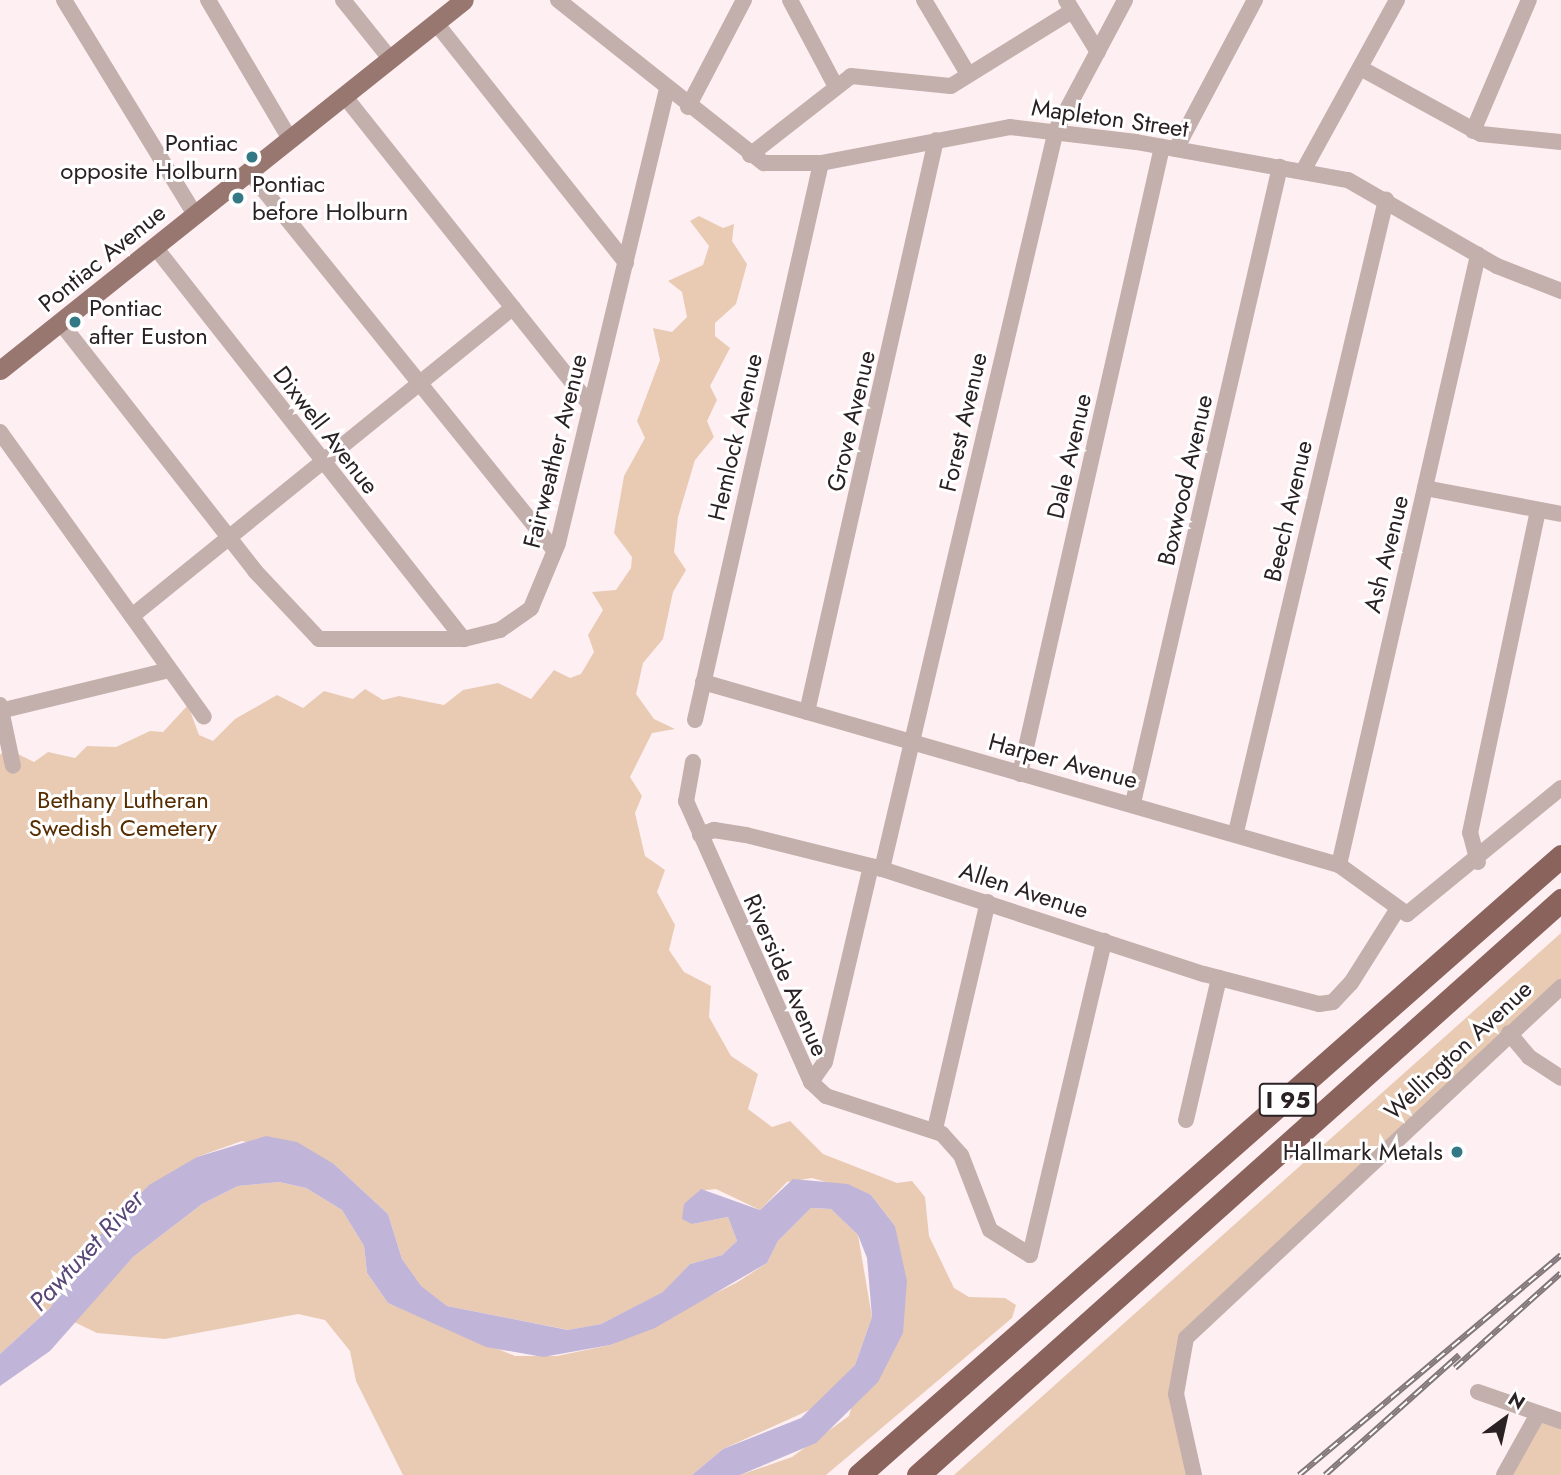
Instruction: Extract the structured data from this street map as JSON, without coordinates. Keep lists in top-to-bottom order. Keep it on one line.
{"streets":{"highway":["I 95"],"main road":["Pontiac Avenue"],"street":["Mapleton Street","Grove Avenue","Forest Avenue","Dixwell Avenue","Hemlock Avenue","Fairweather Avenue","Dale Avenue","Boxwood Avenue","Beech Avenue","Ash Avenue","Harper Avenue","Allen Avenue","Riverside Avenue","Wellington Avenue"]},"crossings":[["Mapleton Street","Grove Avenue"],["Mapleton Street","Forest Avenue"],["Mapleton Street","Hemlock Avenue"],["Mapleton Street","Fairweather Avenue"],["Mapleton Street","Dale Avenue"],["Mapleton Street","Boxwood Avenue"],["Mapleton Street","Beech Avenue"],["Mapleton Street","Ash Avenue"],["Pontiac Avenue","Dixwell Avenue"],["Grove Avenue","Harper Avenue"],["Forest Avenue","Harper Avenue"],["Forest Avenue","Allen Avenue"],["Forest Avenue","Riverside Avenue"],["Dixwell Avenue","Fairweather Avenue"],["Hemlock Avenue","Harper Avenue"],["Dale Avenue","Harper Avenue"],["Boxwood Avenue","Harper Avenue"],["Beech Avenue","Harper Avenue"],["Ash Avenue","Harper Avenue"],["Harper Avenue","Allen Avenue"],["Allen Avenue","Riverside Avenue"]],"water":["Pawtuxet River"],"parks":["Bethany Lutheran Swedish Cemetery"],"places":["Pontiac opposite Holburn","Pontiac before Holburn","Pontiac after Euston","Hallmark Metals"],"north":"top right"}
